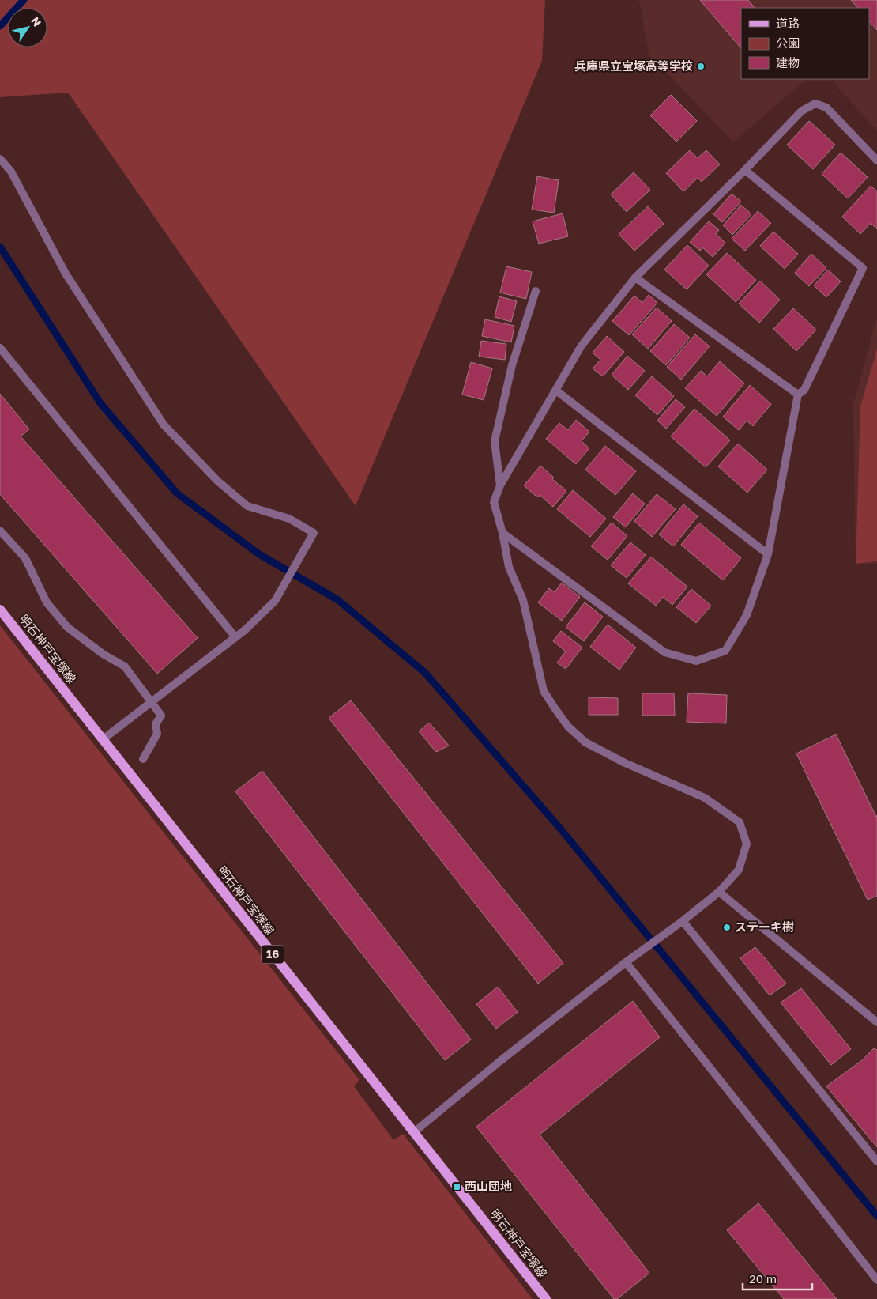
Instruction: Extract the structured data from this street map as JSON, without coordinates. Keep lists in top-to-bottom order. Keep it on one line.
{"streets":{"main road":["明石神戸宝塚線","16"]},"places":{"other":["兵庫県立宝塚高等学校","ステーキ樹"],"transit":["西山団地"]},"legend":["道路","公園","建物"],"scale_bar":"20 m","north":"top right"}
